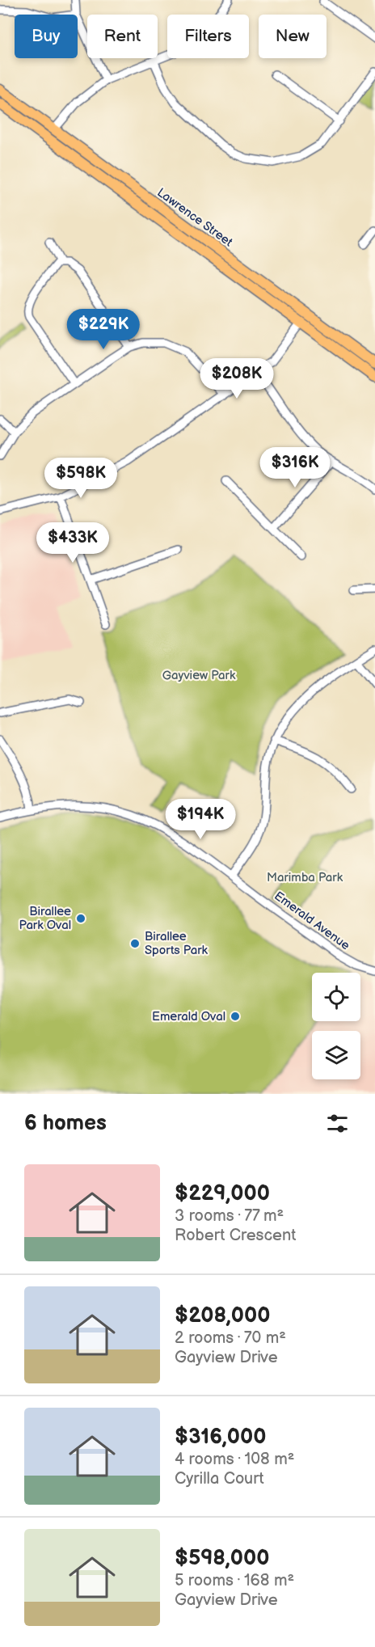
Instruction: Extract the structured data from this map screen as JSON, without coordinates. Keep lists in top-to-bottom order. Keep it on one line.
{"streets":{"main road":["Lawrence Street"],"street":["Emerald Avenue"]},"parks":["Gayview Park","Marimba Park"],"places":["Birallee Park Oval","Birallee Sports Park","Emerald Oval"],"page":{"chip":["Buy","Rent","Filters","New"],"price":["$229K","$208K","$316K","$598K","$433K","$194K"],"heading":"6 homes","list":[{"name":"$229,000","note":"3 rooms · 77 m² · Robert Crescent"},{"name":"$208,000","note":"2 rooms · 70 m² · Gayview Drive"},{"name":"$316,000","note":"4 rooms · 108 m² · Cyrilla Court"},{"name":"$598,000","note":"5 rooms · 168 m² · Gayview Drive"}]}}
